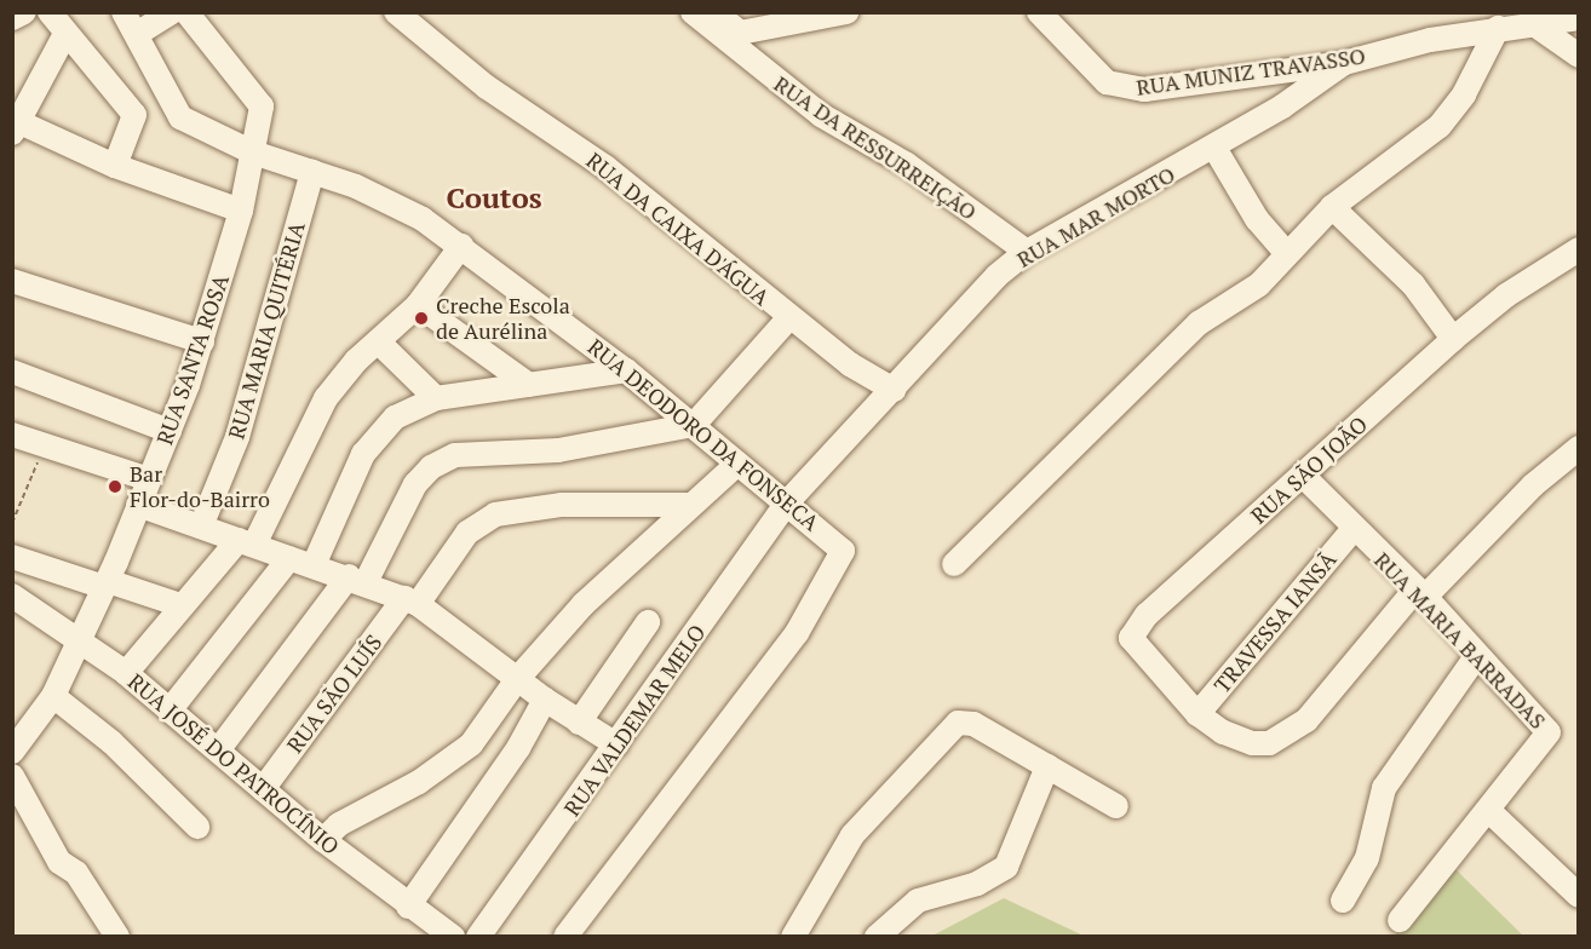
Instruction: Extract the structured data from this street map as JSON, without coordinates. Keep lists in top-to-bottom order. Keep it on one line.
{"streets":{"street":["RUA MUNIZ TRAVASSO","RUA DA RESSURREIÇÃO","RUA MAR MORTO","RUA DA CAIXA D'ÁGUA","RUA MARIA QUITÉRIA","RUA SANTA ROSA","RUA DEODORO DA FONSECA","RUA SÃO JOÃO","TRAVESSA IANSÃ","RUA MARIA BARRADAS","RUA SÃO LUÍS","RUA VALDEMAR MELO","RUA JOSÉ DO PATROCÍNIO"]},"crossings":[["RUA MUNIZ TRAVASSO","RUA MAR MORTO"],["RUA DA RESSURREIÇÃO","RUA MAR MORTO"],["RUA MAR MORTO","RUA DA CAIXA D'ÁGUA"],["RUA MAR MORTO","RUA DEODORO DA FONSECA"],["RUA MAR MORTO","RUA VALDEMAR MELO"],["RUA MARIA QUITÉRIA","RUA DEODORO DA FONSECA"],["RUA SANTA ROSA","RUA DEODORO DA FONSECA"],["RUA SANTA ROSA","RUA JOSÉ DO PATROCÍNIO"],["RUA DEODORO DA FONSECA","RUA VALDEMAR MELO"],["RUA SÃO JOÃO","TRAVESSA IANSÃ"],["RUA SÃO JOÃO","RUA MARIA BARRADAS"],["TRAVESSA IANSÃ","RUA MARIA BARRADAS"],["RUA SÃO LUÍS","RUA JOSÉ DO PATROCÍNIO"]],"districts":["Coutos"],"places":["Creche Escola de Aurélina","Bar Flor-do-Bairro"]}
